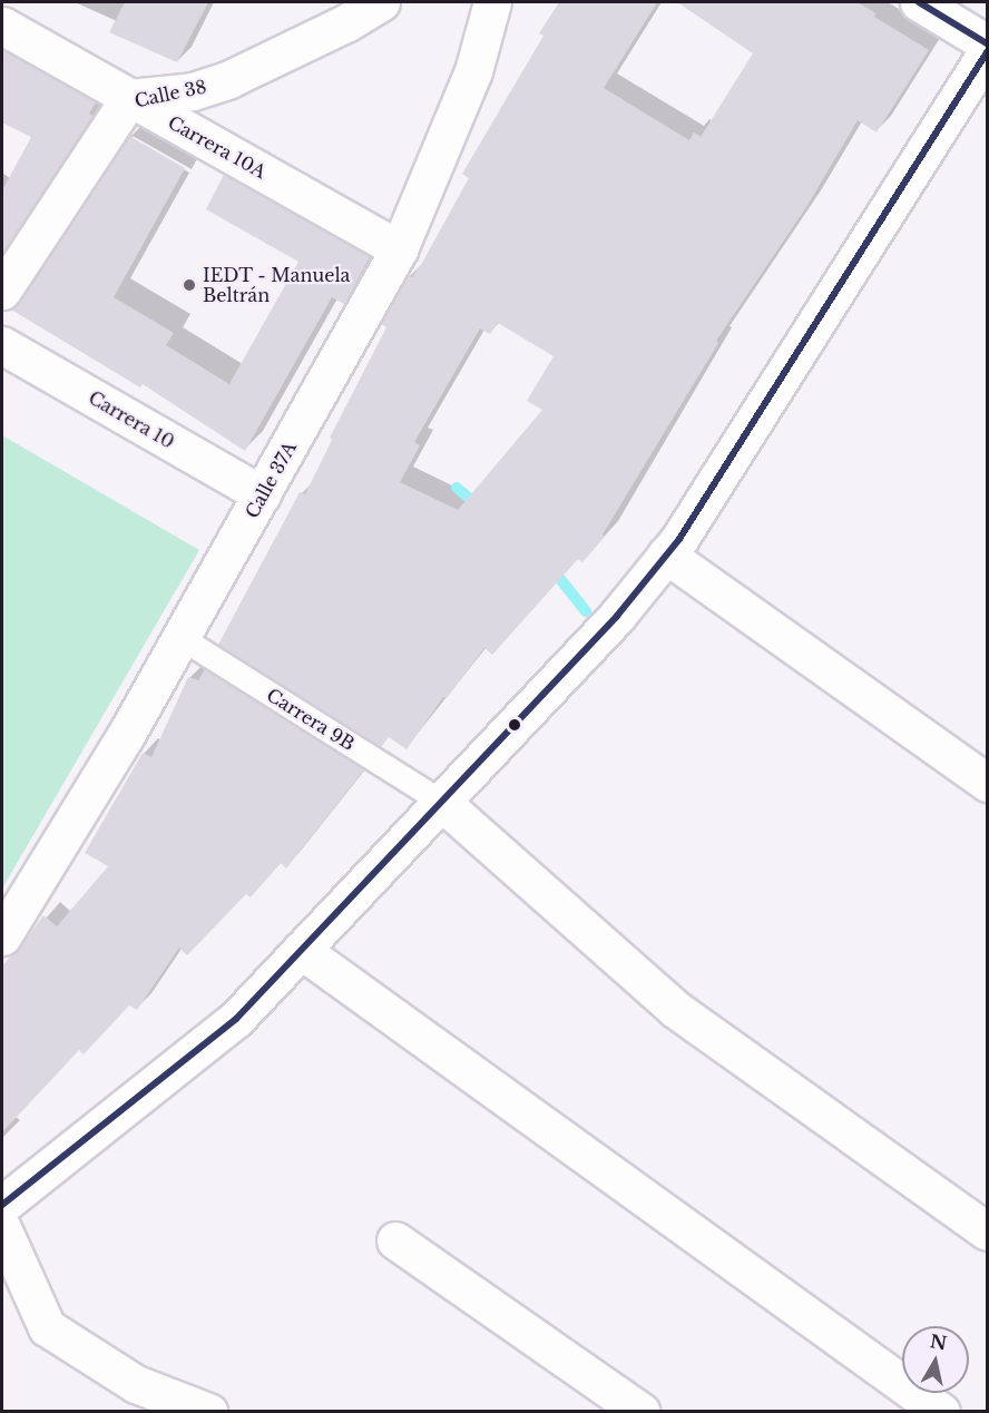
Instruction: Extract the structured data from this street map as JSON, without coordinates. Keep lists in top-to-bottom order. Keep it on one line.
{"streets":{"street":["Calle 38","Carrera 10A","Carrera 10","Calle 37A"],"lane":["Carrera 9B"]},"crossings":[["Calle 38","Carrera 10A"],["Carrera 10A","Calle 37A"],["Carrera 10","Calle 37A"],["Calle 37A","Carrera 9B"]],"places":["IEDT - Manuela Beltrán"],"north":"top"}
